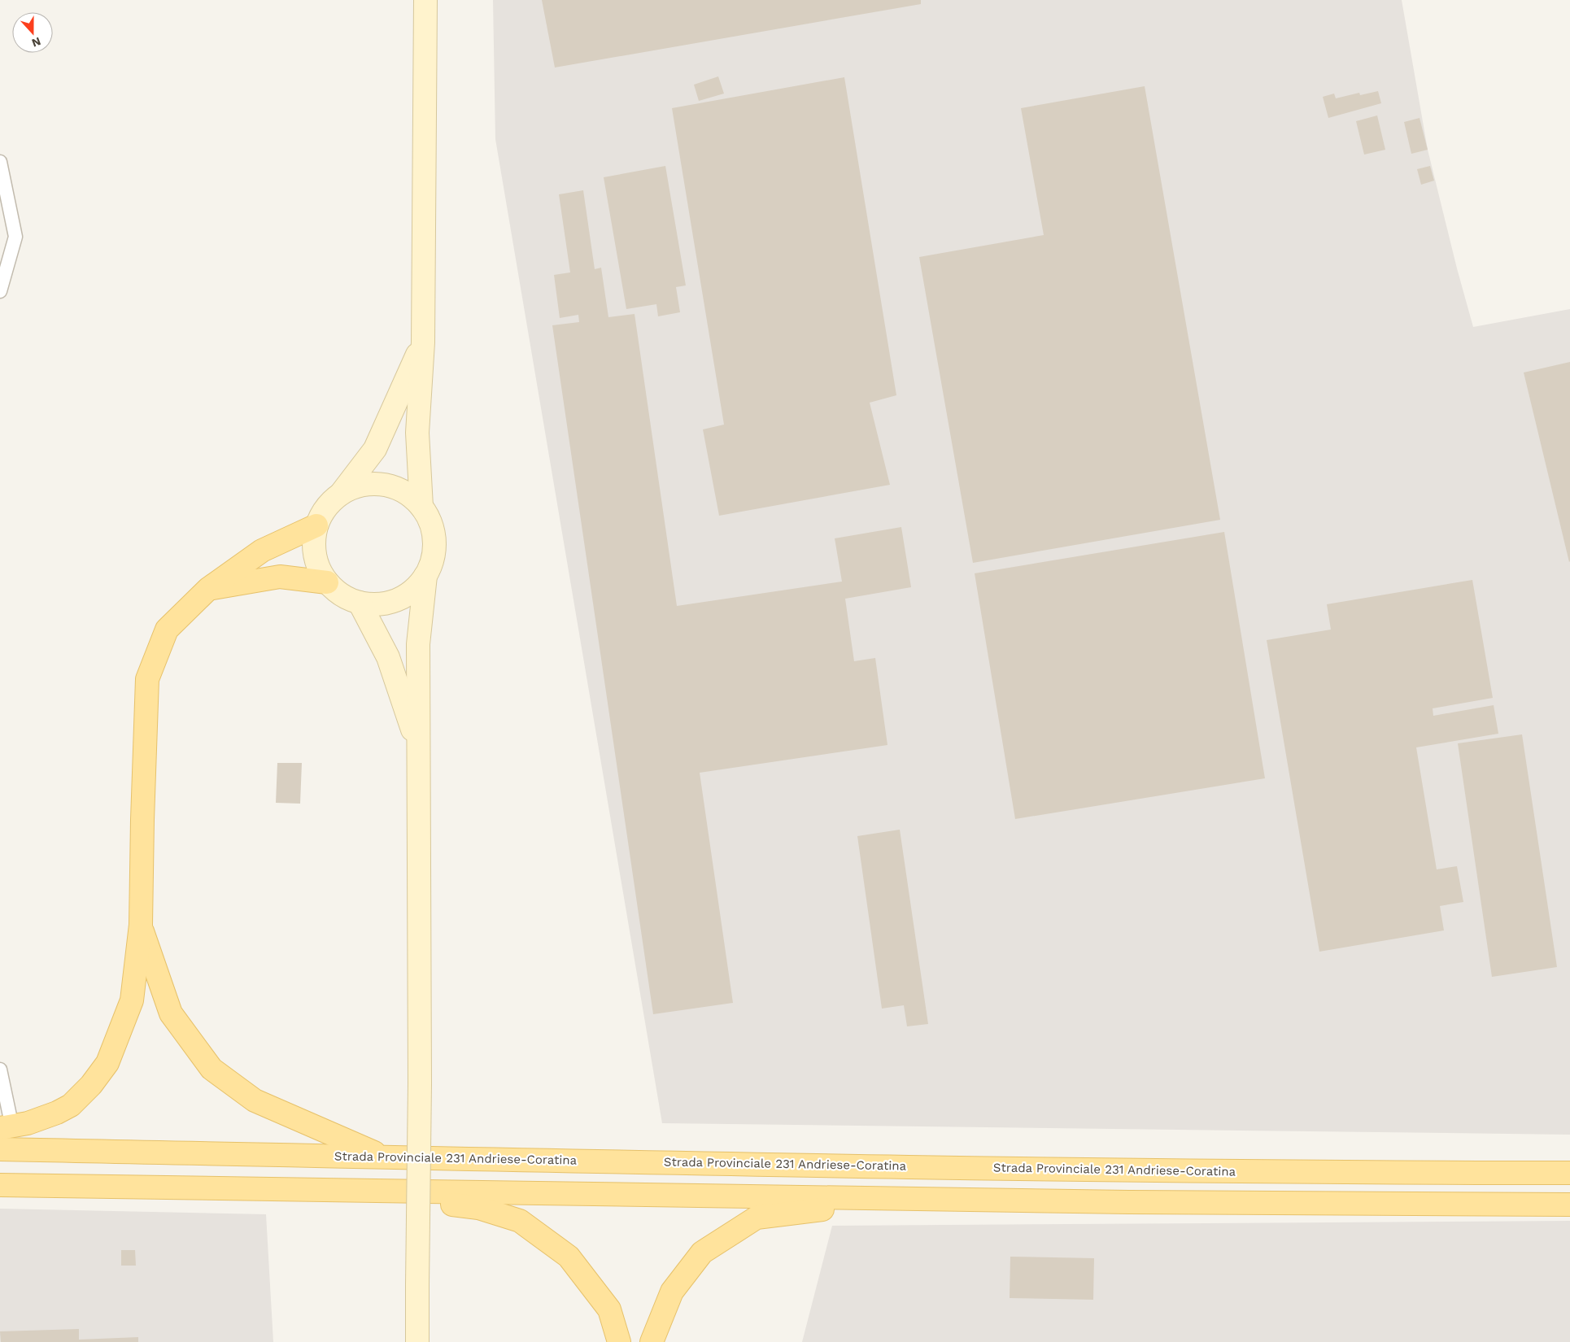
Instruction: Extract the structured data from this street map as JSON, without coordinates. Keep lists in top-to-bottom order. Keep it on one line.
{"streets":{"main road":["Strada Provinciale 231 Andriese-Coratina"]},"north":"bottom"}
